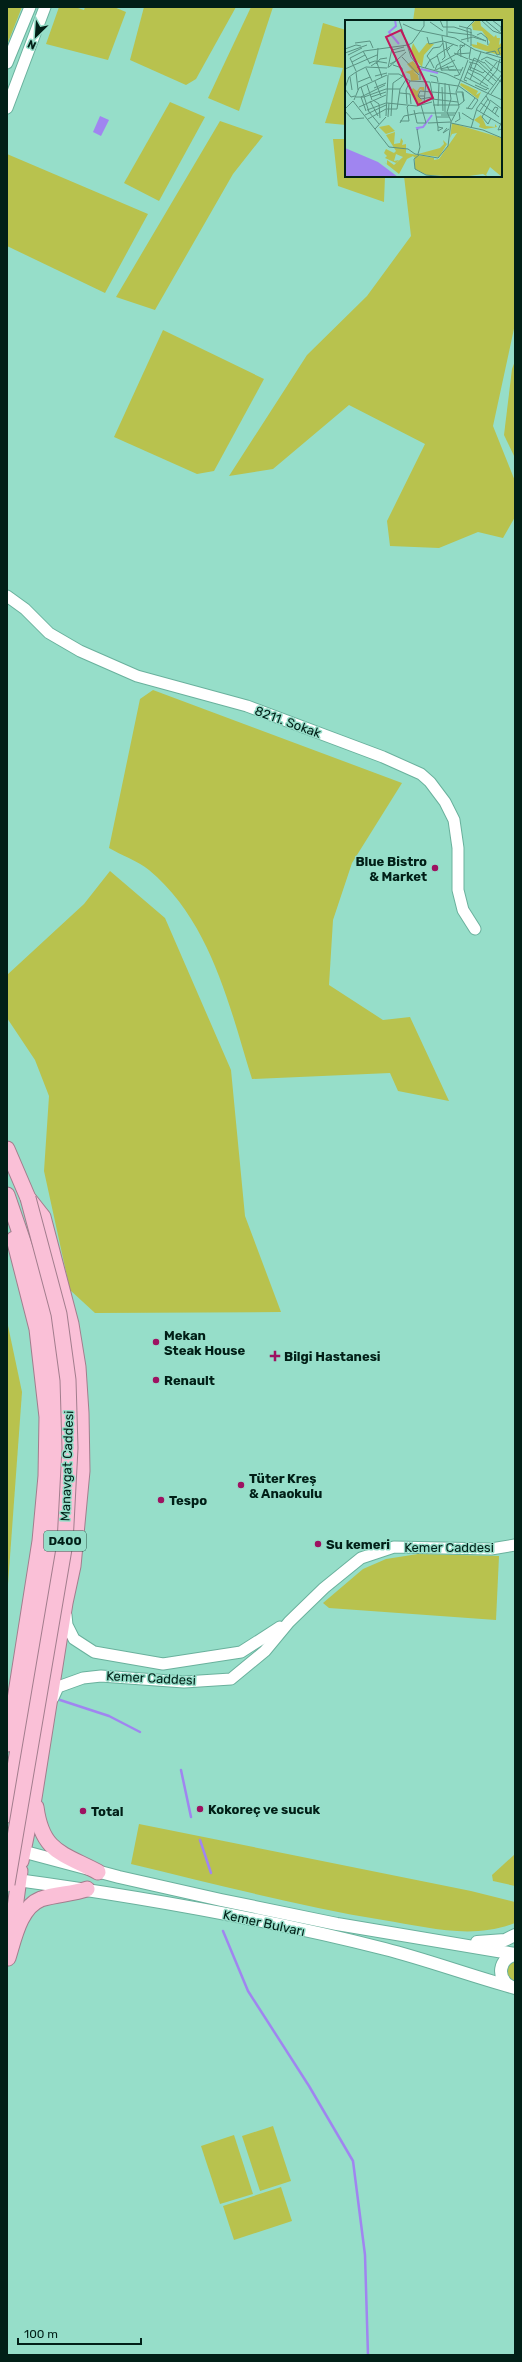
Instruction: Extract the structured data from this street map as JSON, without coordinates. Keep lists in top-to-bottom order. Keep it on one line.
{"streets":{"highway":["Manavgat Caddesi","D400"],"main road":["Kemer Bulvarı"],"street":["8211. Sokak","Kemer Caddesi"]},"crossings":[["Manavgat Caddesi","Kemer Bulvarı"]],"places":{"other":["Blue Bistro & Market","Mekan Steak House","Renault","Tüter Kreş & Anaokulu","Tespo","Su kemeri","Kokoreç ve sucuk","Total"],"health":["Bilgi Hastanesi"]},"scale_bar":"100 m","north":"bottom left"}
